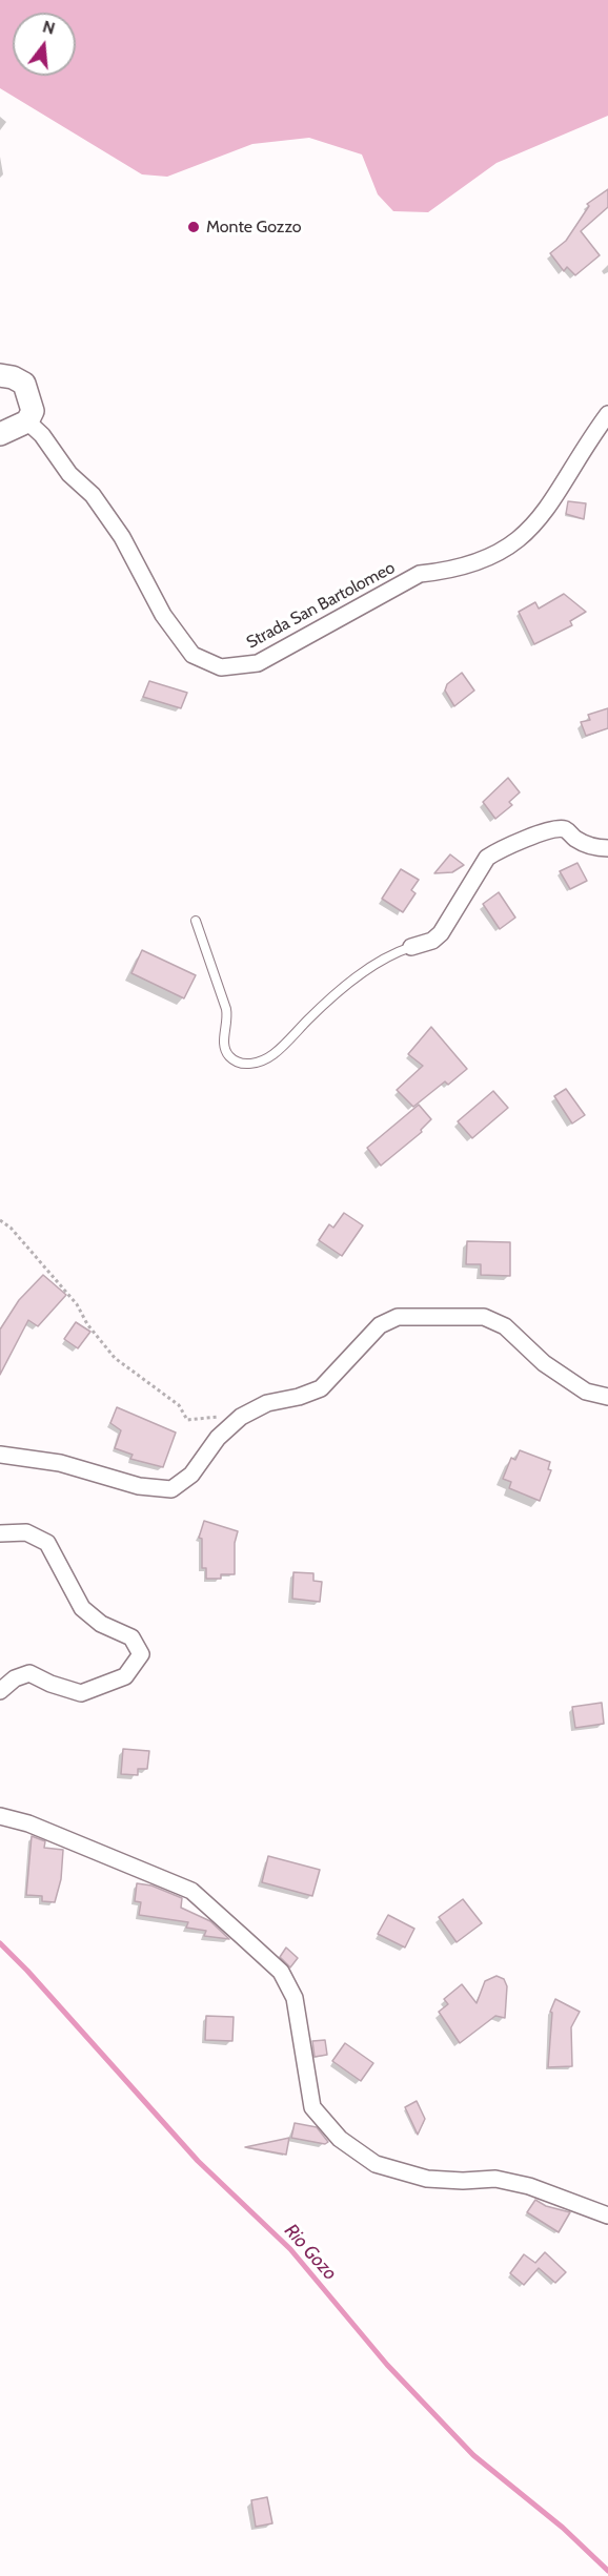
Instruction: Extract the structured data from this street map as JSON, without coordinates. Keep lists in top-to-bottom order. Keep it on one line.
{"streets":{"street":["Strada San Bartolomeo"]},"water":["Rio Gozo"],"places":["Monte Gozzo"],"north":"top"}
